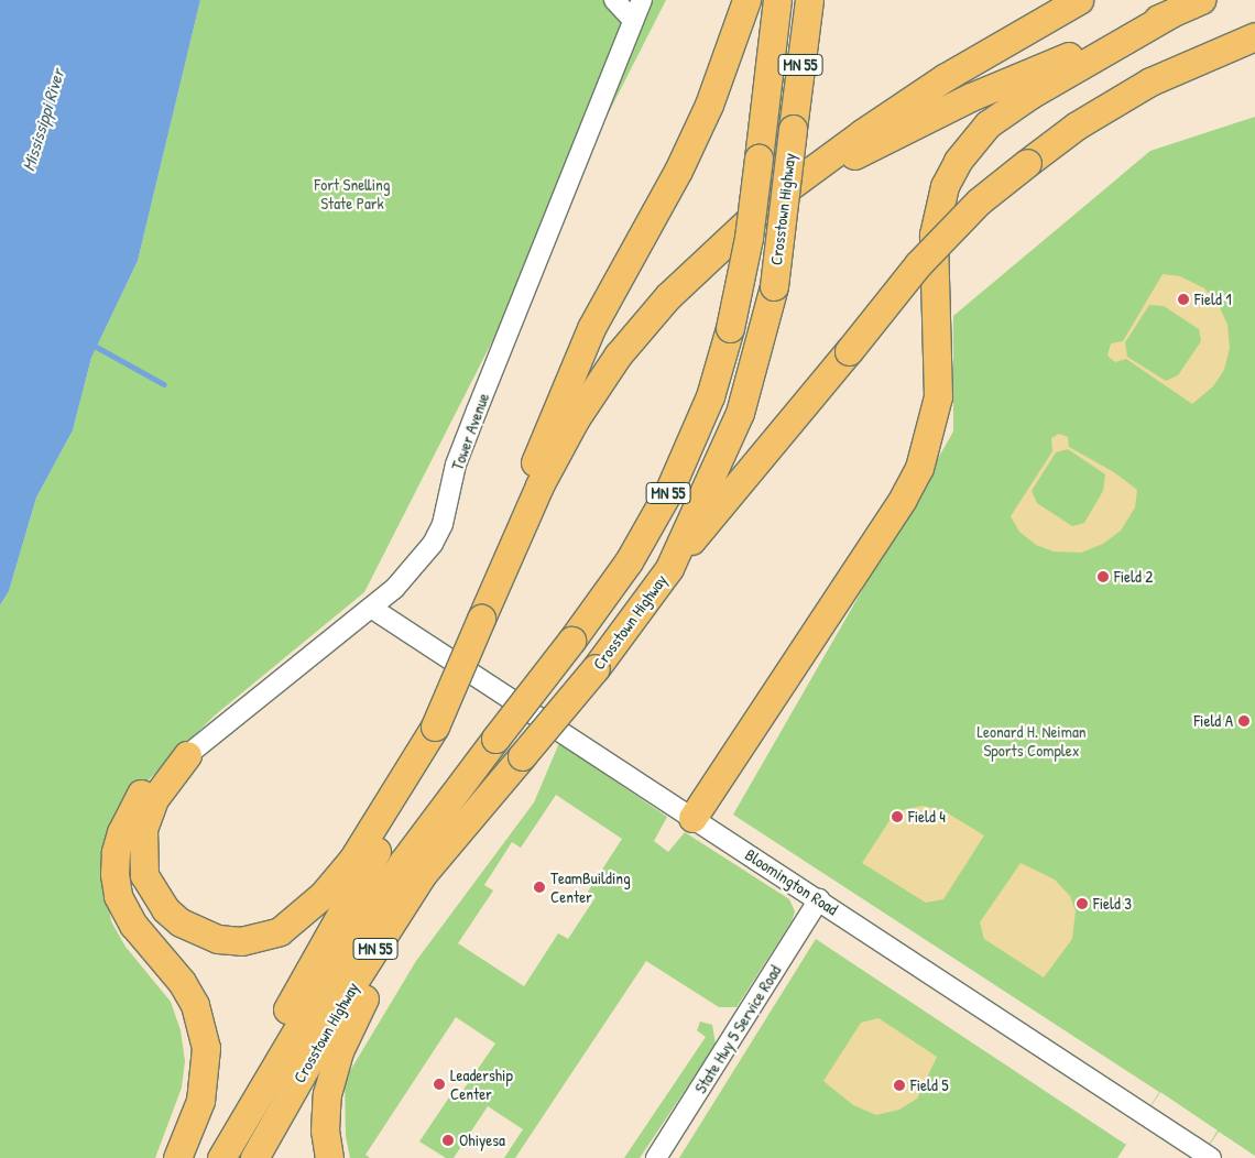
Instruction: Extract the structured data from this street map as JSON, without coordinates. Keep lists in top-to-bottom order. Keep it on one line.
{"streets":{"highway":["MN 55","Crosstown Highway"],"street":["Tower Avenue","Bloomington Road","State Hwy 5 Service Road"]},"crossings":[["Tower Avenue","Bloomington Road"],["Bloomington Road","State Hwy 5 Service Road"]],"water":["Mississippi River"],"parks":["Fort Snelling State Park","Leonard H. Neiman Sports Complex"],"places":["Field 1","Field 2","Field A","Field 4","TeamBuilding Center","Field 3","Leadership Center","Field 5","Ohiyesa"]}
